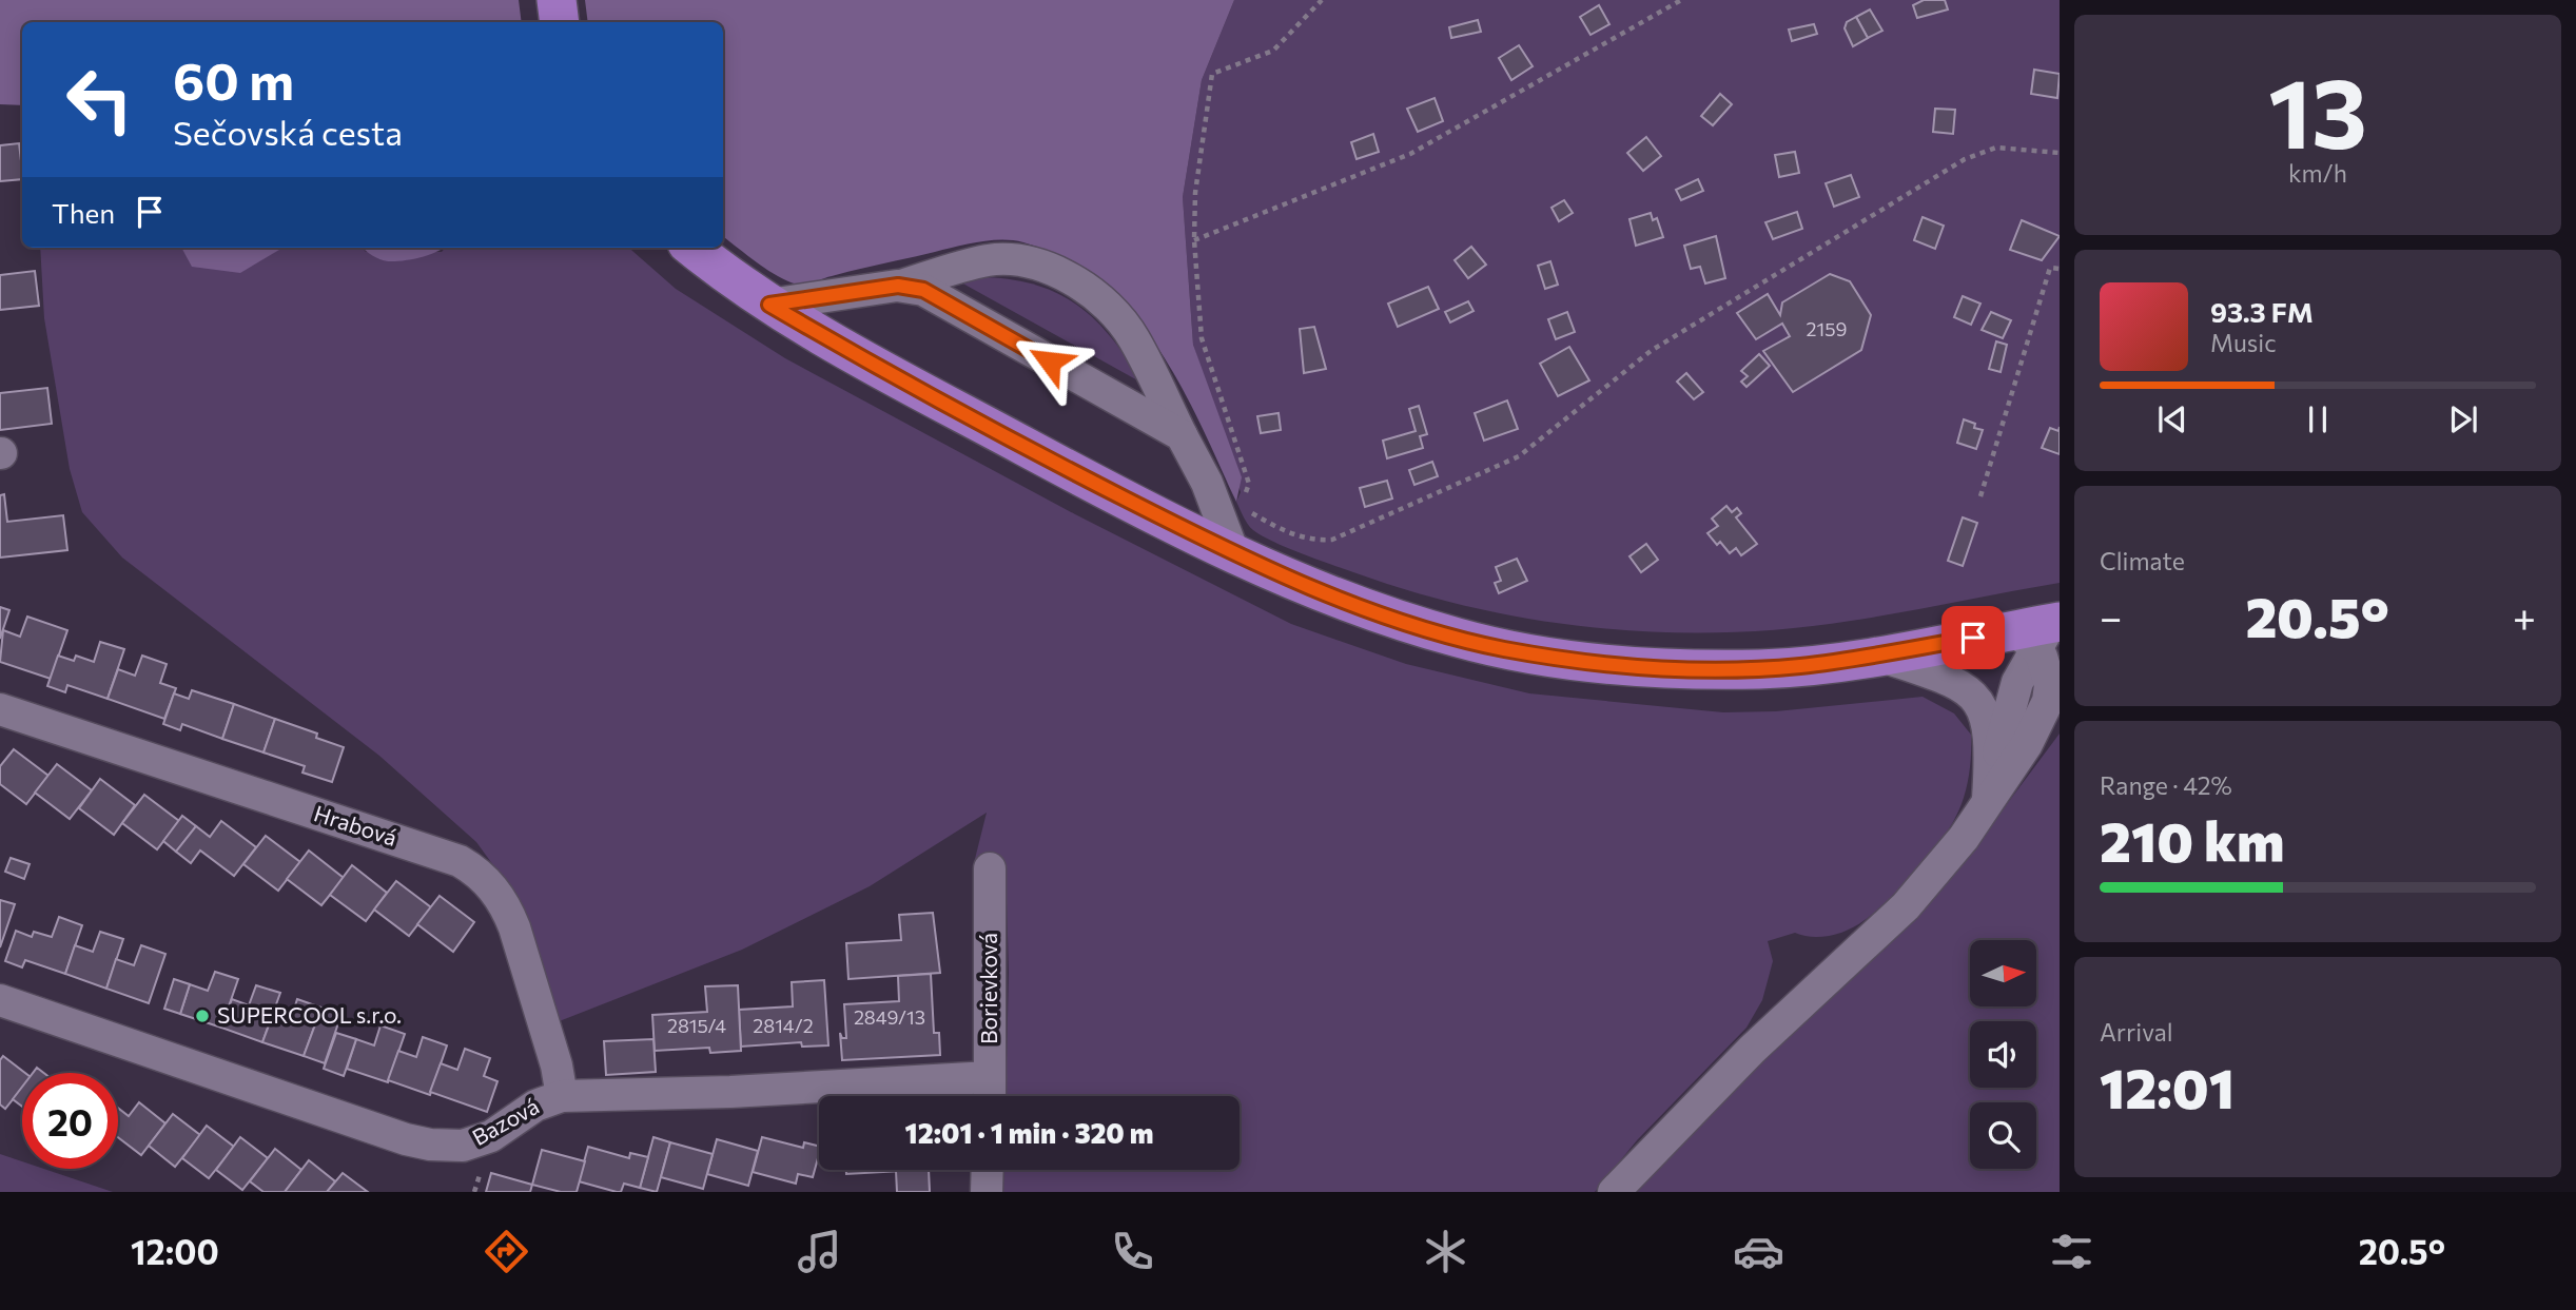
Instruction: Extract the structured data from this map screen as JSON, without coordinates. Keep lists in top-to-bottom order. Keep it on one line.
{"streets":{"street":["Hrabová","Borievková","Bazová"]},"crossings":[["Hrabová","Bazová"],["Borievková","Bazová"]],"places":["SUPERCOOL s.r.o."],"house_numbers":["2159","2849/13","2815/4","2814/2"],"north":"right","page":{"tile":[["13","km/h"],"Climate",["Range · 42%","210 km"],["Arrival","12:01"]],"turn":["60 m","Sečovská cesta"],"then":"Then","song":["93.3 FM","Music"],"heat":["−","20.5°","+"],"limit":"20","trip":"12:01 · 1 min · 320 m","tabs":["12:00","20.5°"]}}
